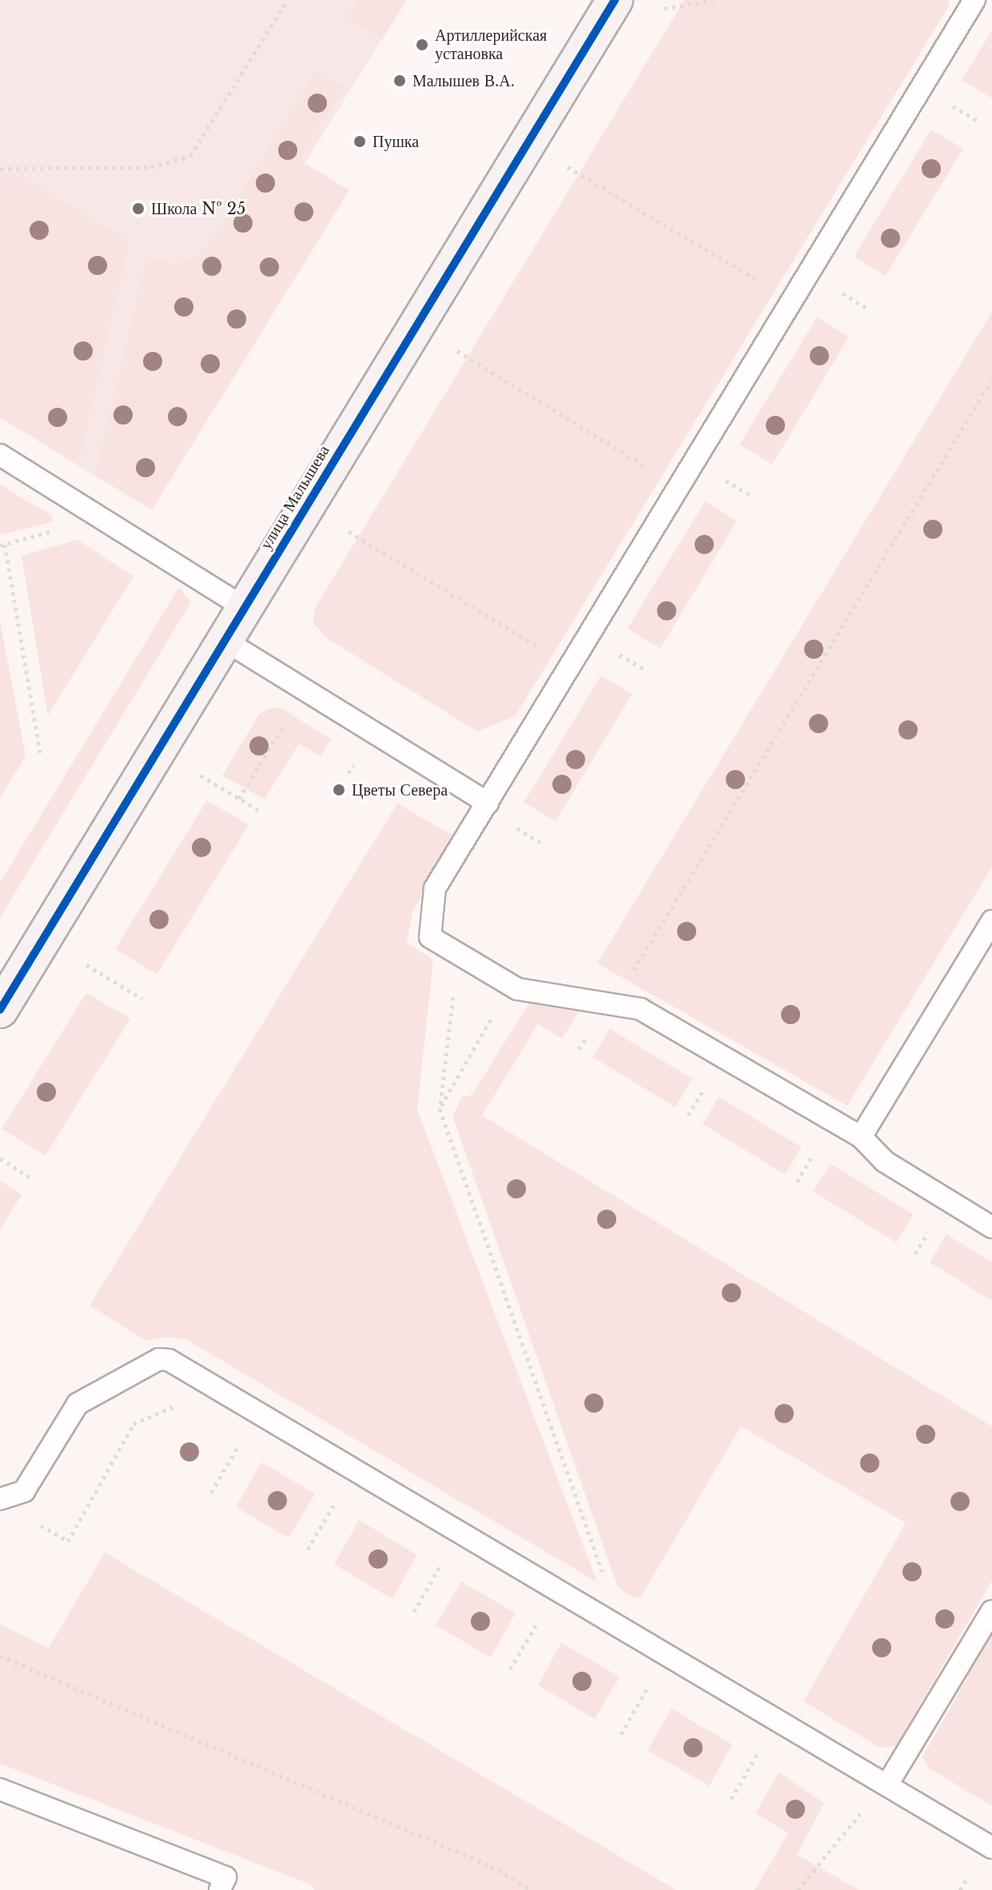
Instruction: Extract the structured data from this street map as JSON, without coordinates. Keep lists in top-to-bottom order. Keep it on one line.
{"streets":{"street":["улица Малышева"]},"places":["Артиллерийская установка","Малышев В.А.","Пушка","Школа № 25","Цветы Севера"]}
